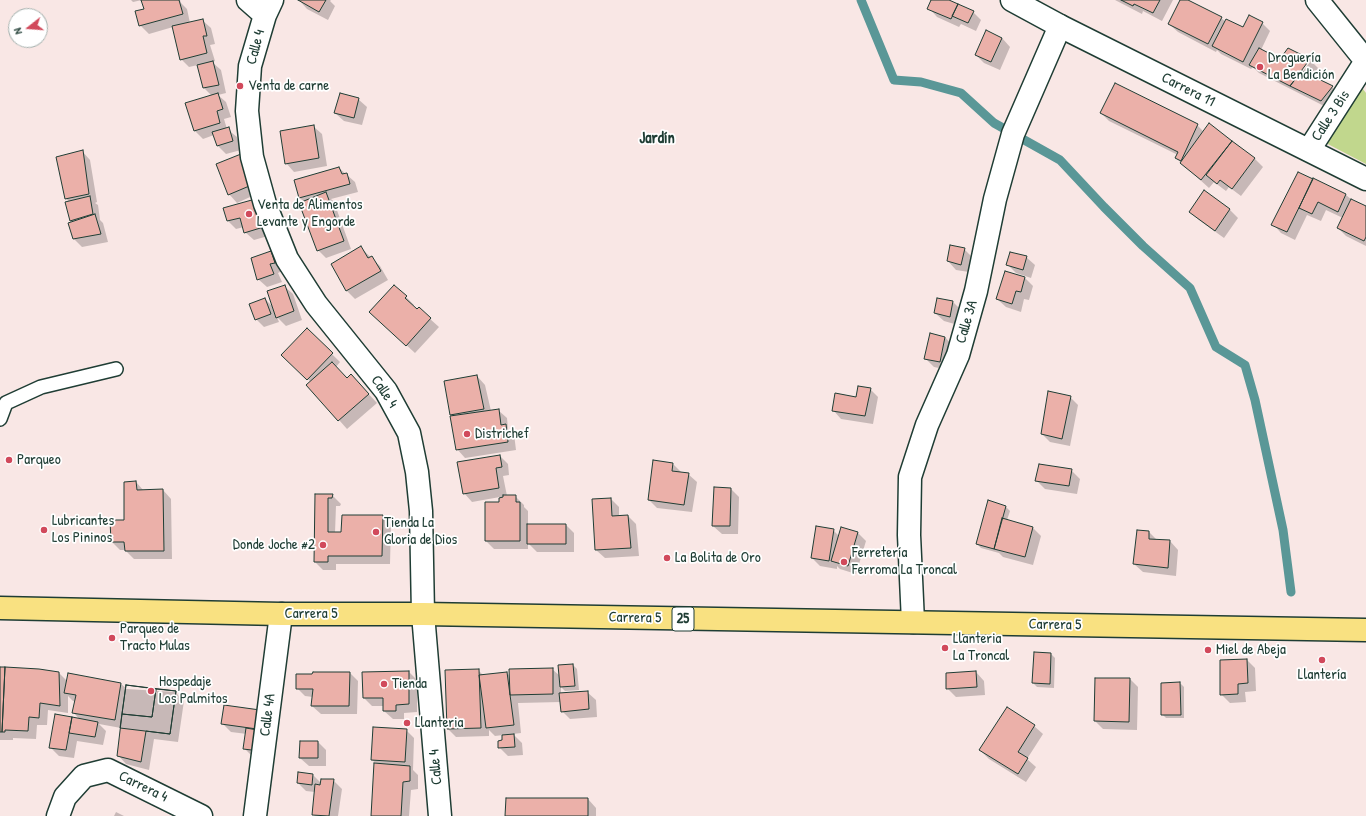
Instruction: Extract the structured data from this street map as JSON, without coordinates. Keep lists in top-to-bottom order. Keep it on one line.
{"streets":{"highway":["Carrera 5","25"],"street":["Calle 4","Carrera 11","Calle 3 Bis","Calle 3A","Calle 4A","Carrera 4"]},"crossings":[["Calle 4","Carrera 5"],["Carrera 11","Calle 3 Bis"],["Carrera 11","Calle 3A"],["Calle 3A","Carrera 5"],["Carrera 5","Calle 4A"]],"districts":["Jardín"],"places":["Droguería La Bendición","Venta de carne","Venta de Alimentos Levante y Engorde","Districhef","Parqueo","Lubricantes Los Pininos","Tienda La Gloria de Dios","Donde Joche #2","La Bolita de Oro","Ferretería Ferroma La Troncal","Parqueo de Tracto Mulas","Llanteria La Troncal","Miel de Abeja","Llantería","Tienda","Hospedaje Los Palmitos","Llanteria"],"north":"left"}
